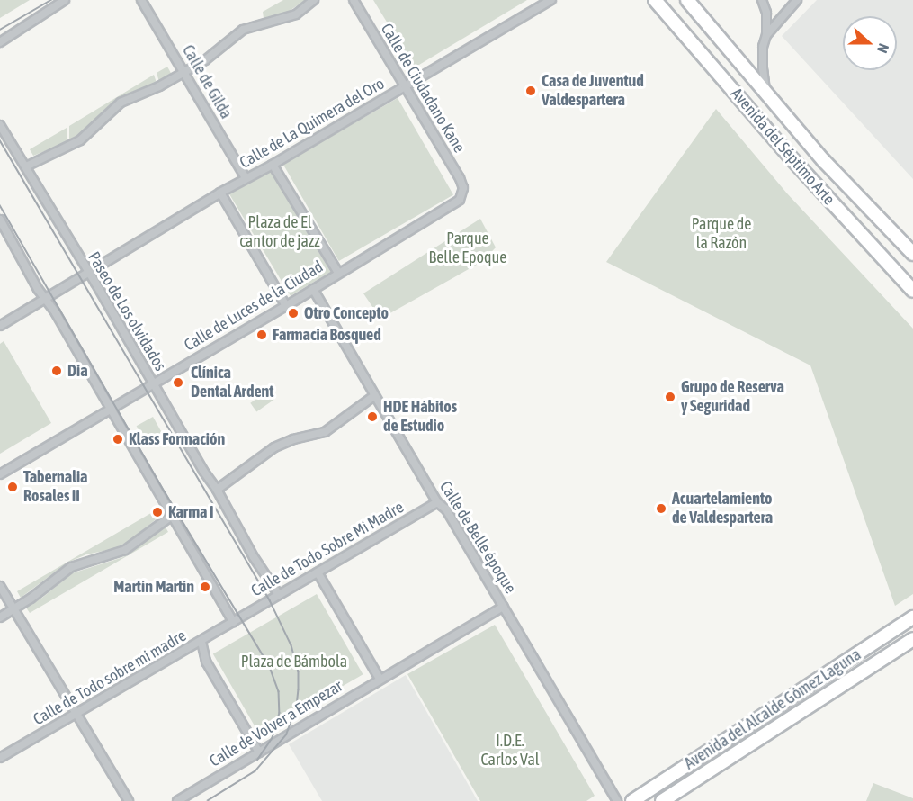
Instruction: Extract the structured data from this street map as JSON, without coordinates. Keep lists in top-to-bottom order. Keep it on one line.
{"streets":{"main road":["Avenida del Séptimo Arte","Avenida del Alcalde Gómez Laguna"],"street":["Calle de Gilda","Calle de Ciudadano Kane","Calle de La Quimera del Oro","Calle de Luces de la Ciudad","Paseo de Los olvidados","Calle de Belle époque","Calle de Todo Sobre Mi Madre","Calle de Todo sobre mi madre","Calle de Volver a Empezar"]},"crossings":[["Calle de Gilda","Calle de La Quimera del Oro"],["Calle de Ciudadano Kane","Calle de La Quimera del Oro"],["Calle de Ciudadano Kane","Calle de Luces de la Ciudad"],["Calle de La Quimera del Oro","Paseo de Los olvidados"],["Calle de Luces de la Ciudad","Paseo de Los olvidados"],["Calle de Luces de la Ciudad","Calle de Belle époque"],["Paseo de Los olvidados","Calle de Todo Sobre Mi Madre"],["Calle de Belle époque","Calle de Todo Sobre Mi Madre"],["Calle de Belle époque","Calle de Volver a Empezar"],["Calle de Todo Sobre Mi Madre","Calle de Todo sobre mi madre"]],"parks":["Plaza de El cantor de jazz","Parque de la Razón","Parque Belle Epoque","Plaza de Bámbola","I.D.E. Carlos Val"],"places":["Casa de Juventud Valdespartera","Otro Concepto","Farmacia Bosqued","Dia","Clínica Dental Ardent","Grupo de Reserva y Seguridad","HDE Hábitos de Estudio","Klass Formación","Tabernalia Rosales II","Acuartelamiento de Valdespartera","Karma I","Martín Martín"],"north":"right"}
